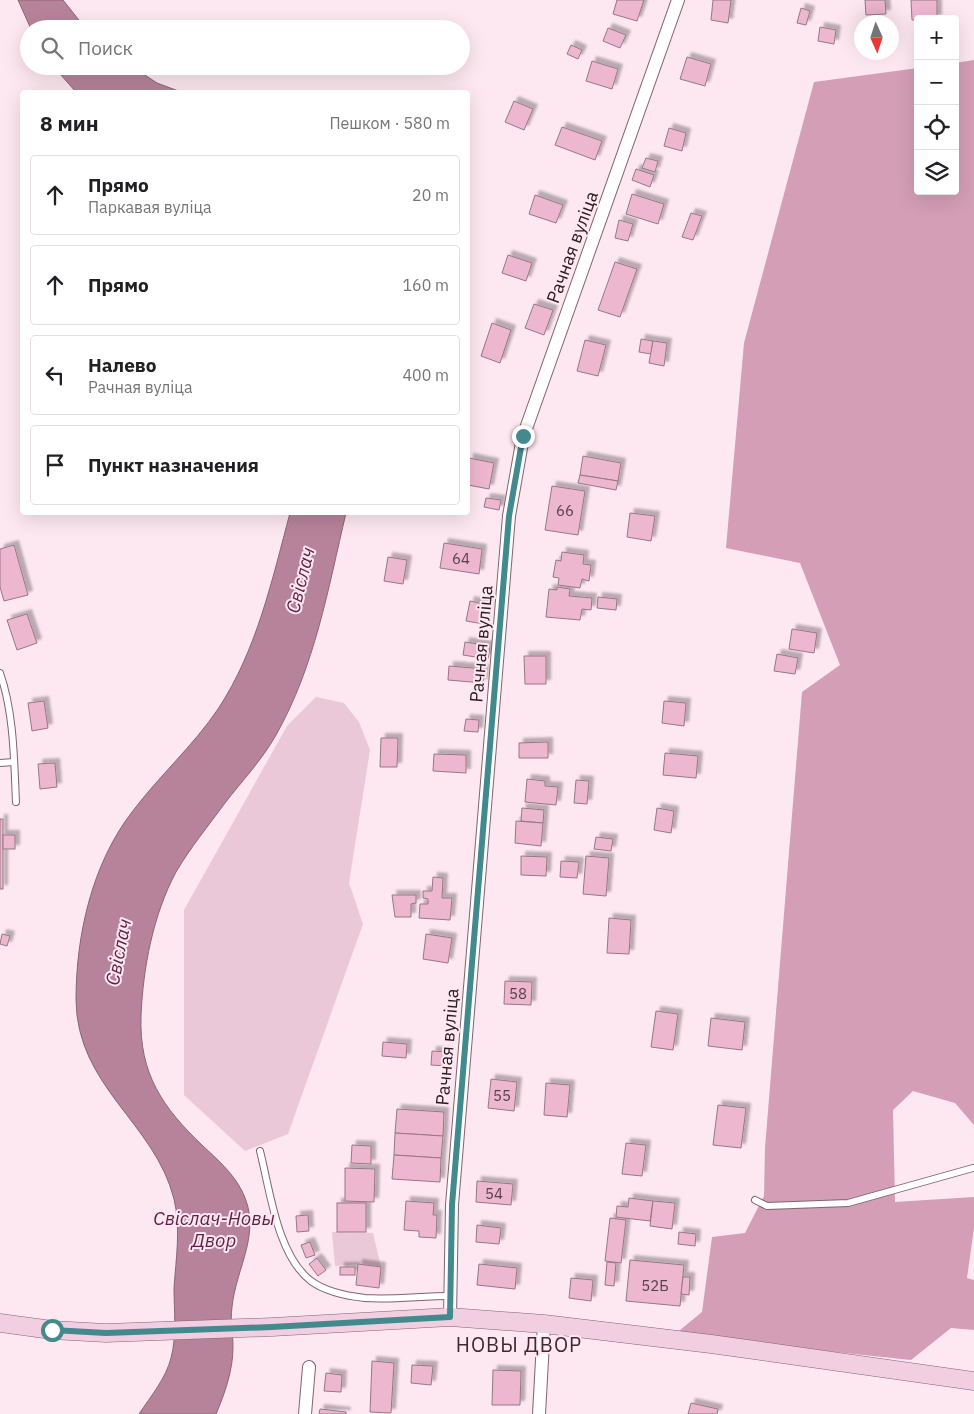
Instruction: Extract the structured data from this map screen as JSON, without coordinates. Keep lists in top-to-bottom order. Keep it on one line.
{"streets":{"street":["Рачная вуліца"]},"districts":["НОВЫ ДВОР"],"water":["Свіслач","Свіслач-Новы Двор"],"house_numbers":["66","64","58","55","54","52Б"],"north":"bottom","page":{"map_buttons":["+","−"],"search":"Поиск","heading":["8 мин","Пешком · 580 m"],"list":[["Прямо","Паркавая вуліца","20 m"],["Прямо","160 m"],["Налево","Рачная вуліца","400 m"],"Пункт назначения"]}}
